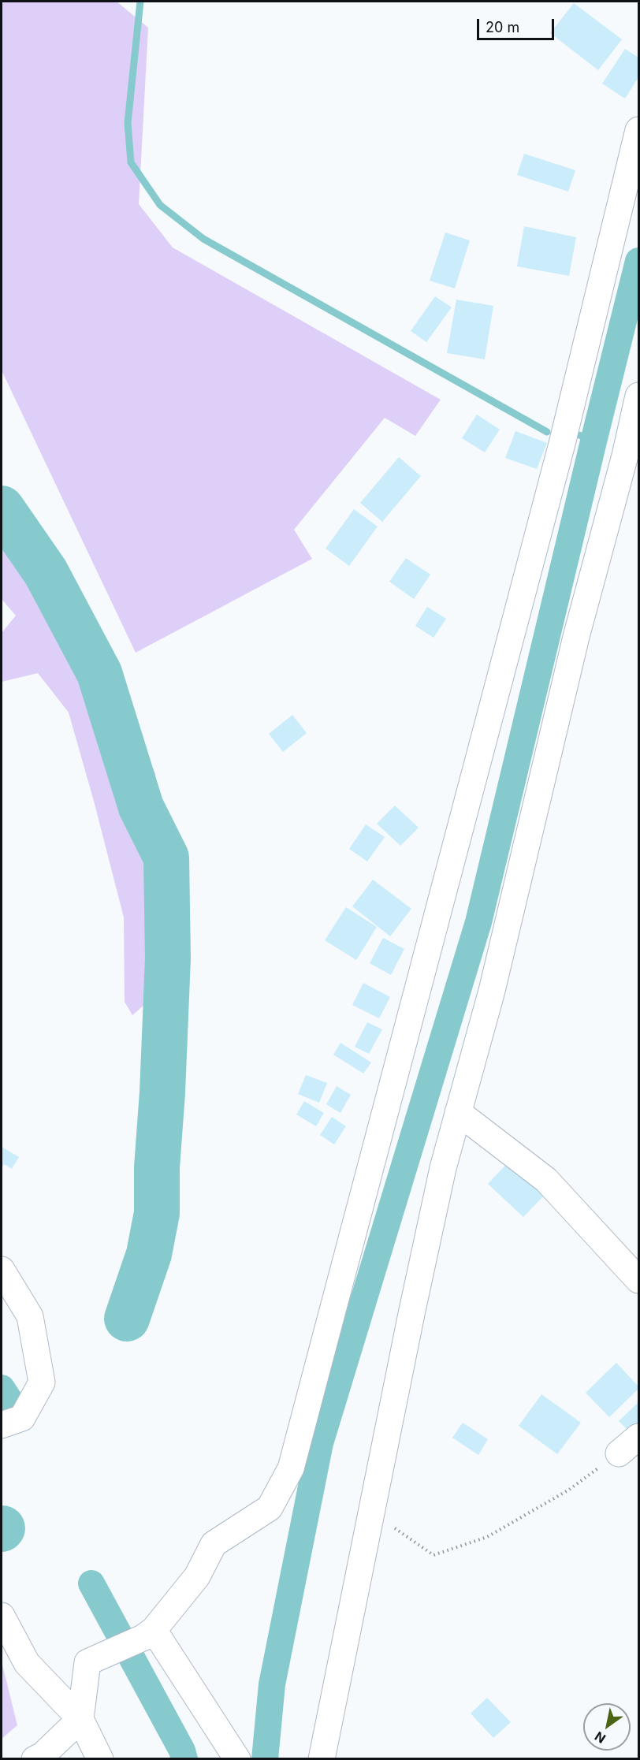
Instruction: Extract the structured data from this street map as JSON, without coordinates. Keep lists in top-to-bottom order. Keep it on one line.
{"scale_bar":"20 m","north":"bottom left"}
